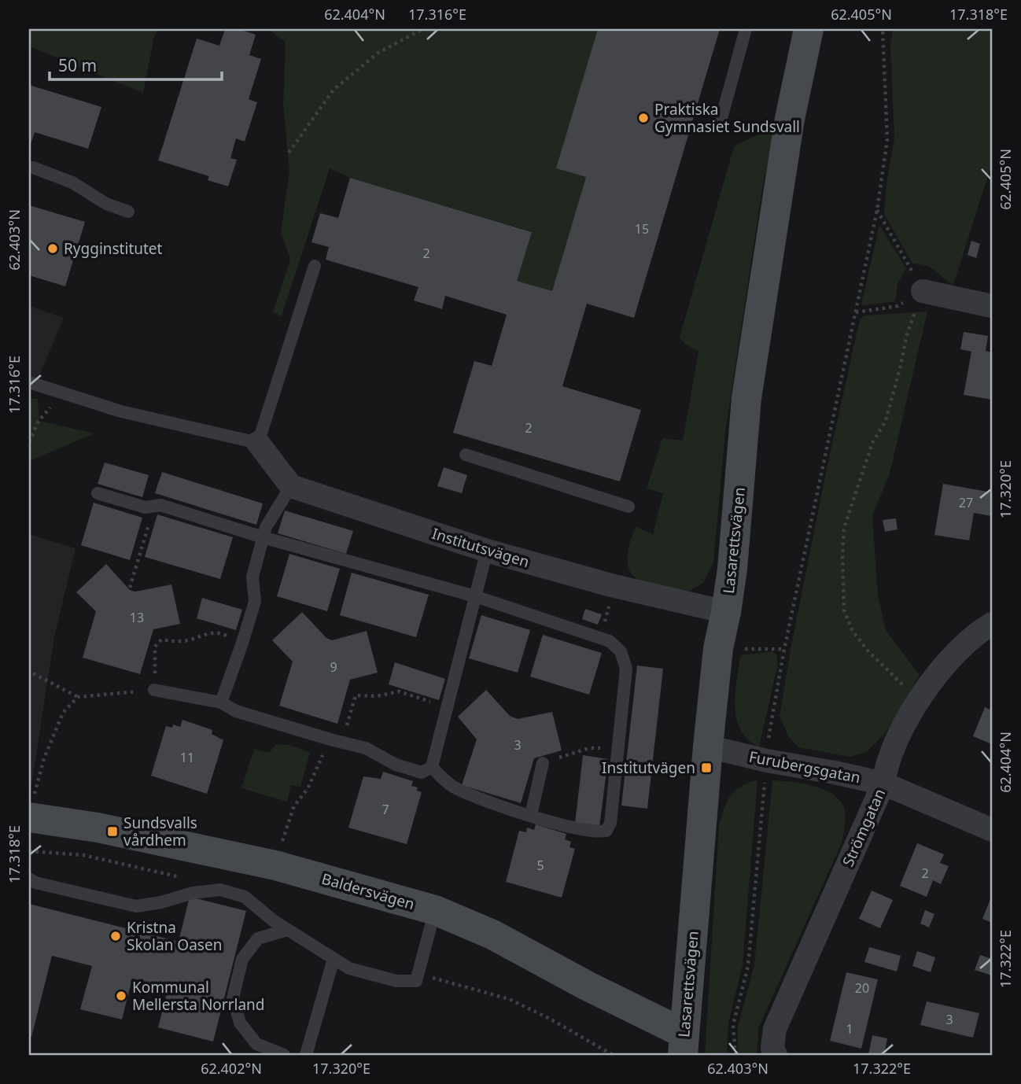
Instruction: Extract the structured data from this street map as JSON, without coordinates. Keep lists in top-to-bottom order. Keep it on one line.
{"streets":{"street":["Lasarettsvägen","Institutsvägen","Furubergsgatan","Strömgatan","Baldersvägen"]},"crossings":[["Lasarettsvägen","Institutsvägen"],["Lasarettsvägen","Furubergsgatan"],["Lasarettsvägen","Baldersvägen"],["Furubergsgatan","Strömgatan"]],"places":{"other":["Praktiska Gymnasiet Sundsvall","Rygginstitutet","Kristna Skolan Oasen","Kommunal Mellersta Norrland"],"transit":["Institutvägen","Sundsvalls vårdhem"]},"house_numbers":["15","2","2","27","13","9","3","11","7","5","2","20","3","1"],"scale_bar":"50 m","coordinates":["62.404°N","17.316°E","62.405°N","17.318°E","62.403°N","17.320°E","17.322°E","62.402°N"]}
